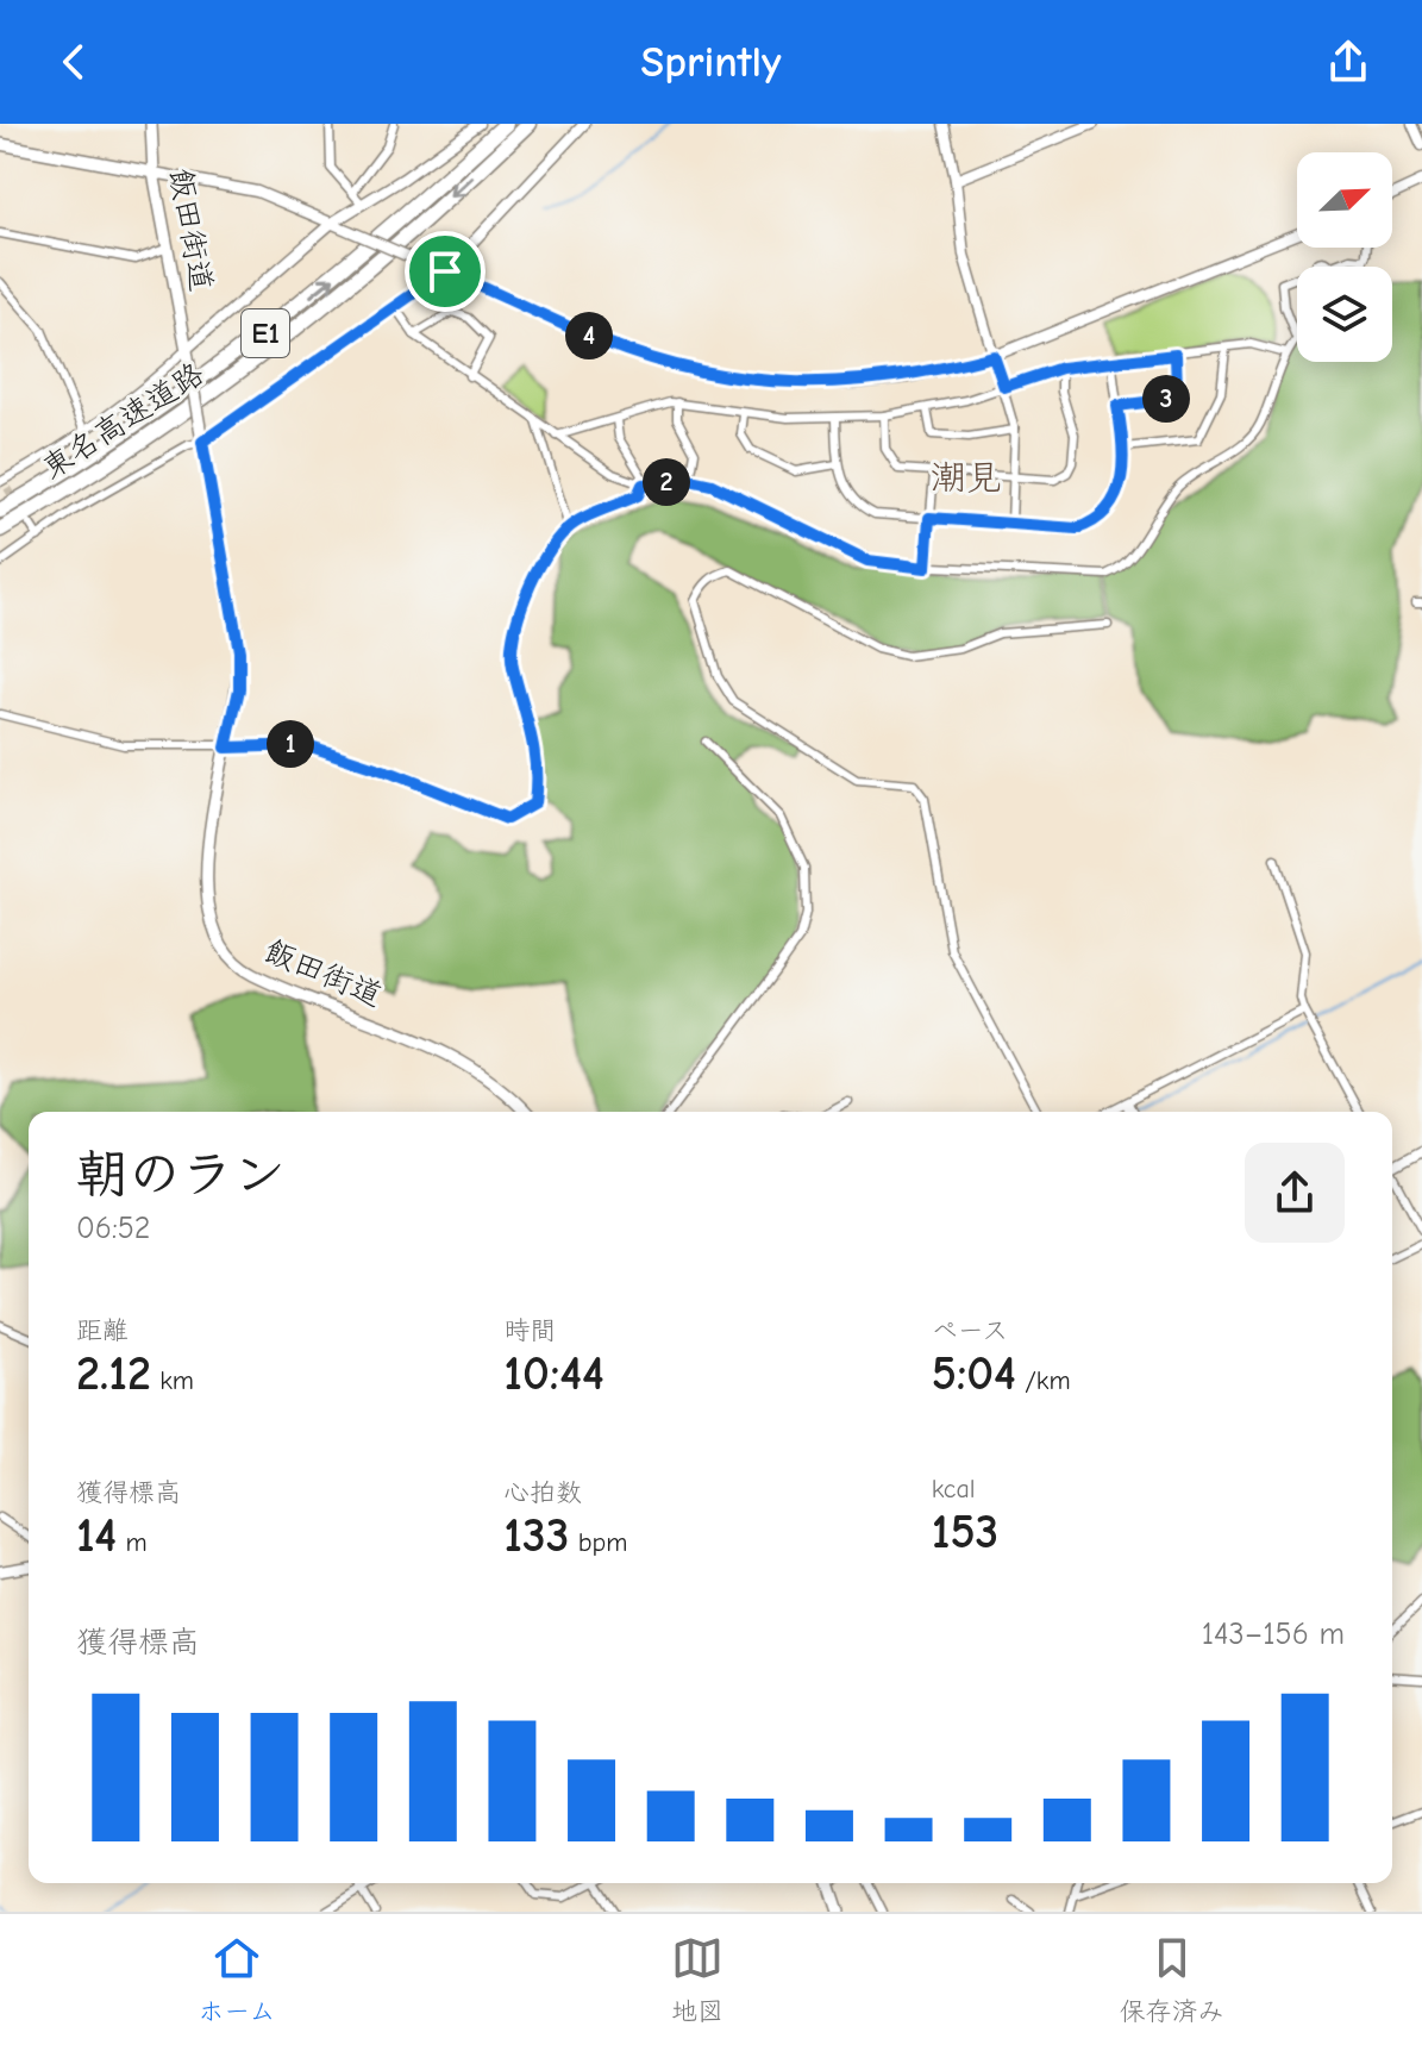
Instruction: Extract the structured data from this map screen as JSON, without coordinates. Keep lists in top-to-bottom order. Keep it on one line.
{"streets":{"highway":["E1","東名高速道路"],"main road":["飯田街道"]},"districts":["潮見"],"north":"top right","page":{"header":"Sprintly","pins":["4","3","2","1"],"heading":["朝のラン","06:52"],"stats":[["距離","2.12 km"],["時間","10:44"],["ペース","5:04 /km"],["獲得標高","14 m"],["心拍数","133 bpm"],["kcal","153"]],"chart":["獲得標高","143–156 m"],"tabs":["ホーム","地図","保存済み"]}}
